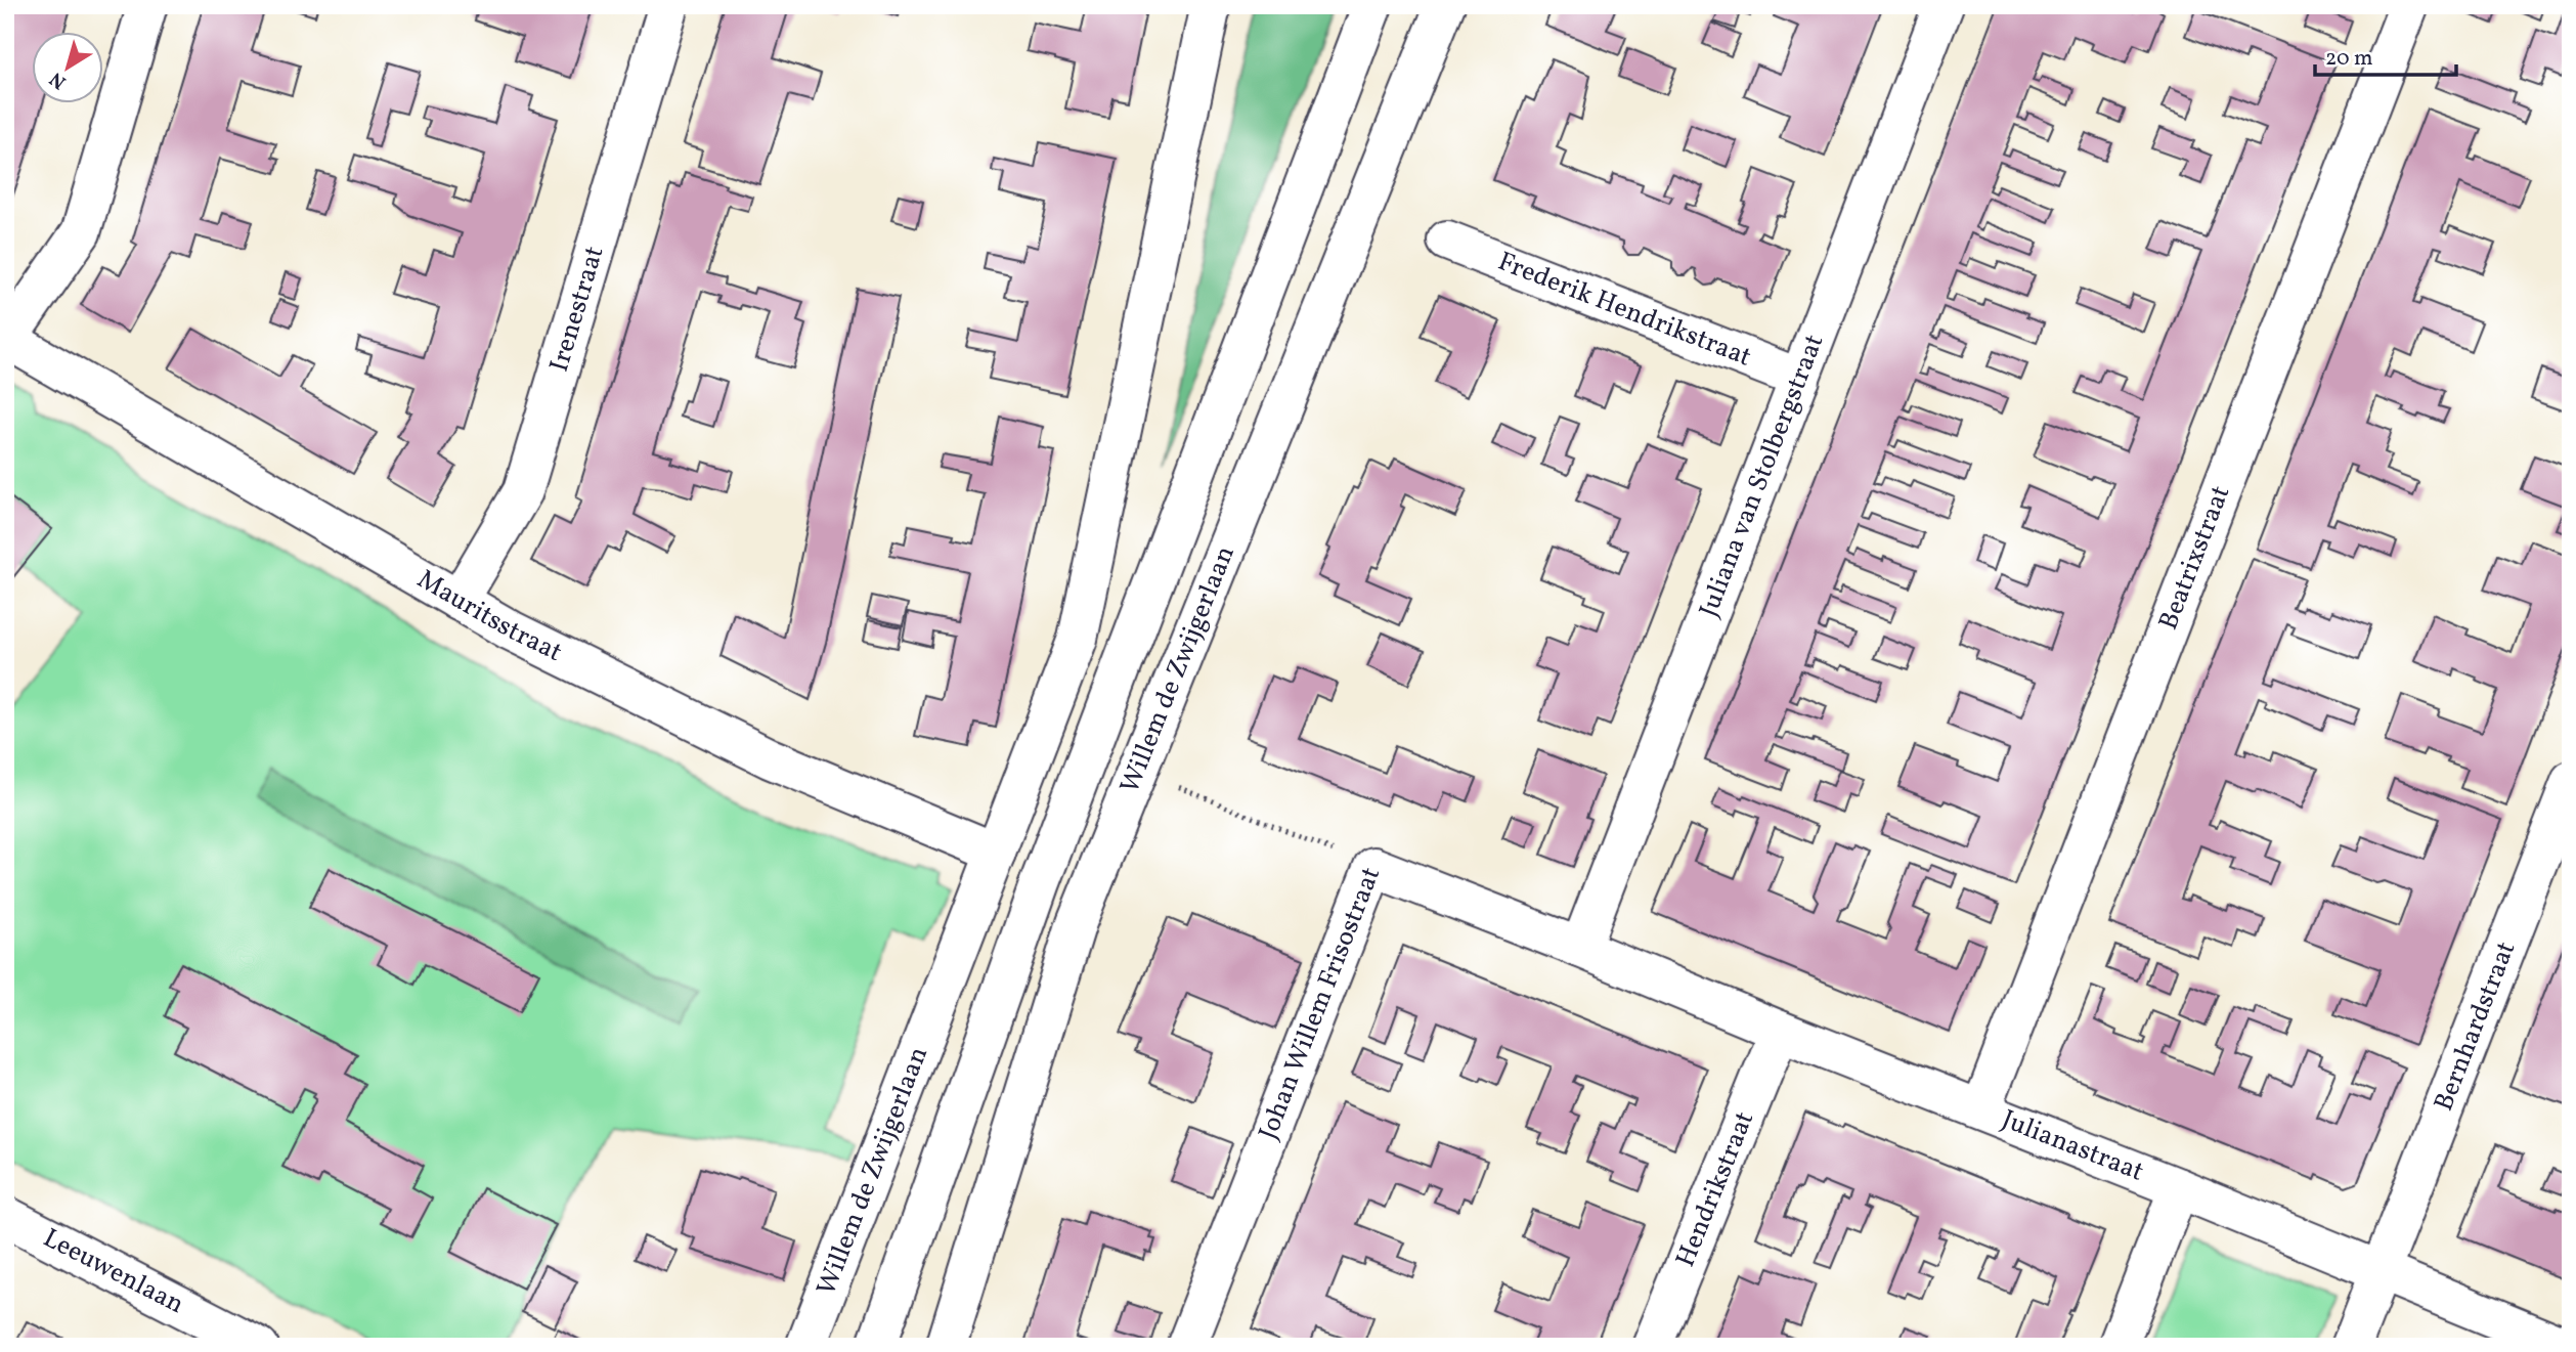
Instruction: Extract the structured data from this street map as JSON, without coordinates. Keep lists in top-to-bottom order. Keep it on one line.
{"streets":{"street":["Irenestraat","Frederik Hendrikstraat","Juliana van Stolbergstraat","Beatrixstraat","Mauritsstraat","Willem de Zwijgerlaan","Johan Willem Frisostraat","Bernhardstraat","Julianastraat","Hendrikstraat","Leeuwenlaan"]},"crossings":[["Irenestraat","Mauritsstraat"],["Frederik Hendrikstraat","Juliana van Stolbergstraat"],["Juliana van Stolbergstraat","Johan Willem Frisostraat"],["Juliana van Stolbergstraat","Julianastraat"],["Beatrixstraat","Julianastraat"],["Mauritsstraat","Willem de Zwijgerlaan"],["Johan Willem Frisostraat","Julianastraat"],["Bernhardstraat","Julianastraat"],["Julianastraat","Hendrikstraat"]],"scale_bar":"20 m","north":"bottom left"}
